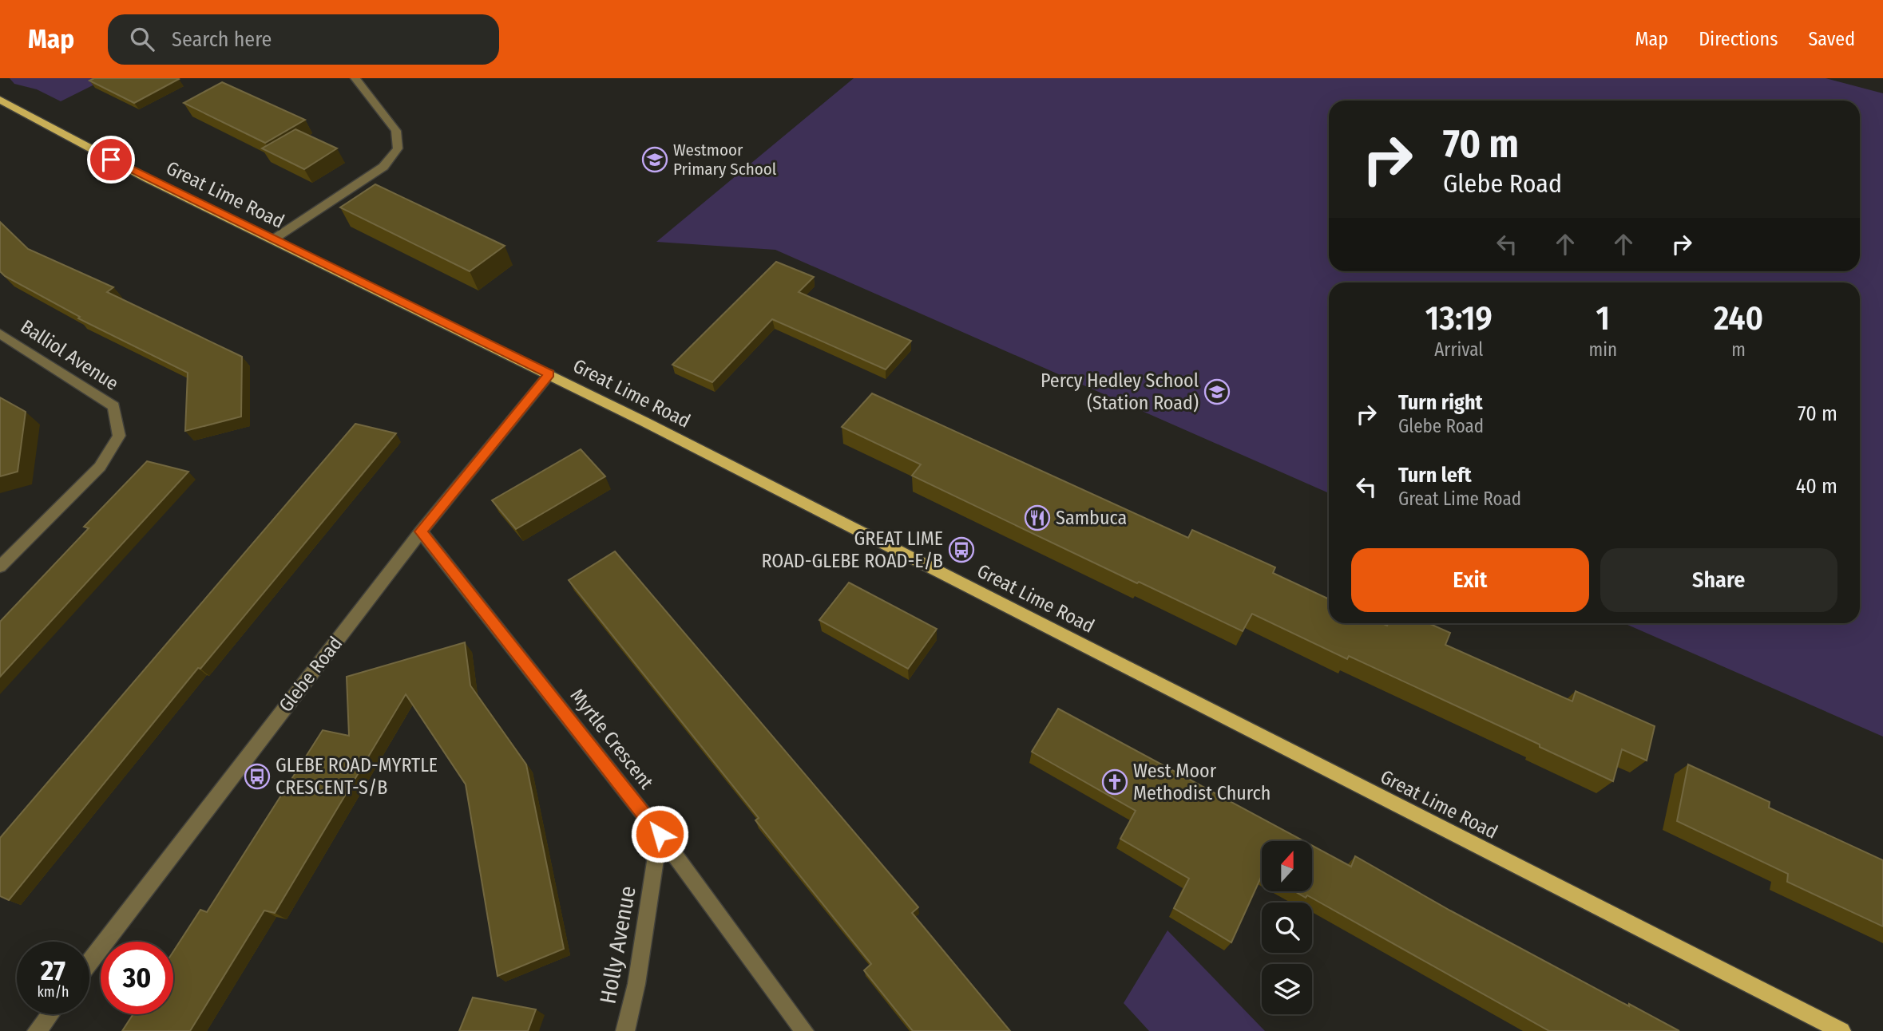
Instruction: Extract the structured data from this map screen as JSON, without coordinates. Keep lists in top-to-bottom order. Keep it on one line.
{"streets":{"main road":["Great Lime Road"],"street":["Balliol Avenue","Glebe Road","Myrtle Crescent","Holly Avenue"]},"crossings":[["Great Lime Road","Glebe Road"],["Glebe Road","Myrtle Crescent"],["Myrtle Crescent","Holly Avenue"]],"places":{"school or university":["Westmoor Primary School","Percy Hedley School (Station Road)"],"restaurant":["Sambuca"],"bus stop":["GREAT LIME ROAD-GLEBE ROAD-E/B","GLEBE ROAD-MYRTLE CRESCENT-S/B"],"church":["West Moor Methodist Church"]},"north":"top","page":{"header":"Map","search":"Search here","nav":["Map","Directions","Saved"],"turn":["70 m","Glebe Road"],"eta":["13:19","Arrival","1","min","240","m"],"list":[{"name":"Turn right","note":"Glebe Road","value":"70 m"},{"name":"Turn left","note":"Great Lime Road","value":"40 m"}],"buttons":["Exit","Share"],"speed":"27 km/h","limit":"30"}}
